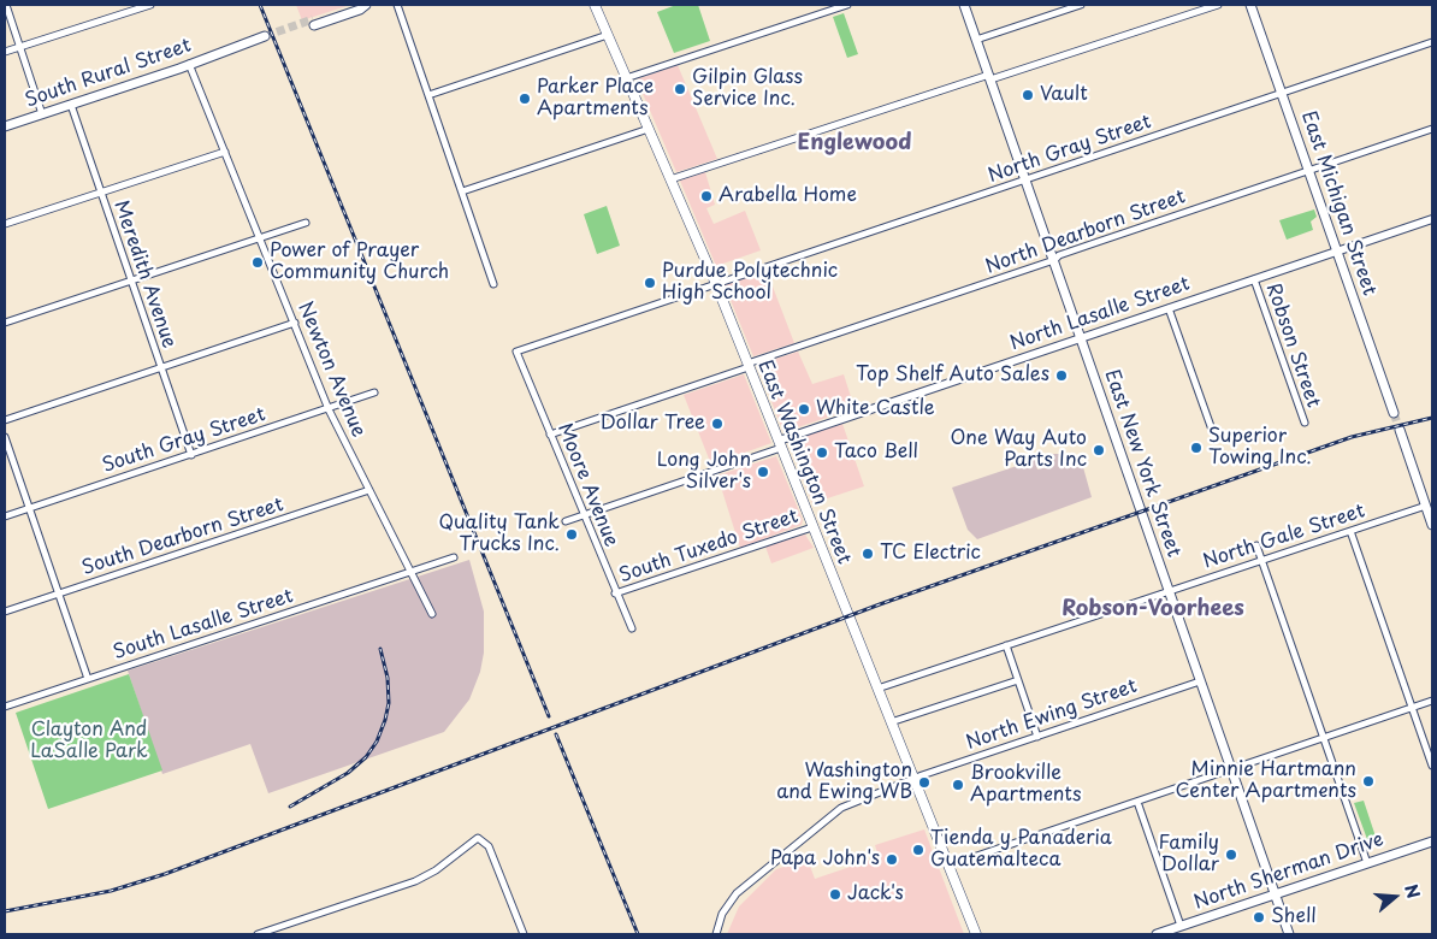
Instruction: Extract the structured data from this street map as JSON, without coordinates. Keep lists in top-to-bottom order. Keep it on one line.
{"streets":{"main road":["South Rural Street","East Michigan Street","East Washington Street","East New York Street","North Sherman Drive"],"street":["North Gray Street","North Dearborn Street","Meredith Avenue","North Lasalle Street","Robson Street","Newton Avenue","South Gray Street","Moore Avenue","South Dearborn Street","North Gale Street","South Tuxedo Street","South Lasalle Street","North Ewing Street"]},"crossings":[["South Rural Street","Meredith Avenue"],["South Rural Street","Newton Avenue"],["North Gray Street","East Michigan Street"],["North Gray Street","East Washington Street"],["North Gray Street","East New York Street"],["North Gray Street","Moore Avenue"],["East Michigan Street","North Dearborn Street"],["East Michigan Street","North Lasalle Street"],["North Dearborn Street","East Washington Street"],["North Dearborn Street","East New York Street"],["Meredith Avenue","South Gray Street"],["North Lasalle Street","Robson Street"],["North Lasalle Street","East Washington Street"],["North Lasalle Street","East New York Street"],["Newton Avenue","South Gray Street"],["Newton Avenue","South Dearborn Street"],["Newton Avenue","South Lasalle Street"],["East Washington Street","Moore Avenue"],["East Washington Street","North Gale Street"],["East Washington Street","South Tuxedo Street"],["East Washington Street","North Ewing Street"],["East New York Street","North Gale Street"],["East New York Street","North Ewing Street"],["East New York Street","North Sherman Drive"],["Moore Avenue","South Tuxedo Street"]],"districts":["Englewood","Robson-Voorhees"],"parks":["Clayton And LaSalle Park"],"places":["Gilpin Glass Service Inc.","Vault","Parker Place Apartments","Arabella Home","Power of Prayer Community Church","Purdue Polytechnic High School","Top Shelf Auto Sales","White Castle","Dollar Tree","Superior Towing Inc.","One Way Auto Parts Inc","Taco Bell","Long John Silver's","Quality Tank Trucks Inc.","TC Electric","Minnie Hartmann Center Apartments","Washington and Ewing WB","Brookville Apartments","Tienda y Panaderia Guatemalteca","Family Dollar","Papa John's","Jack's","Shell"],"north":"right"}
